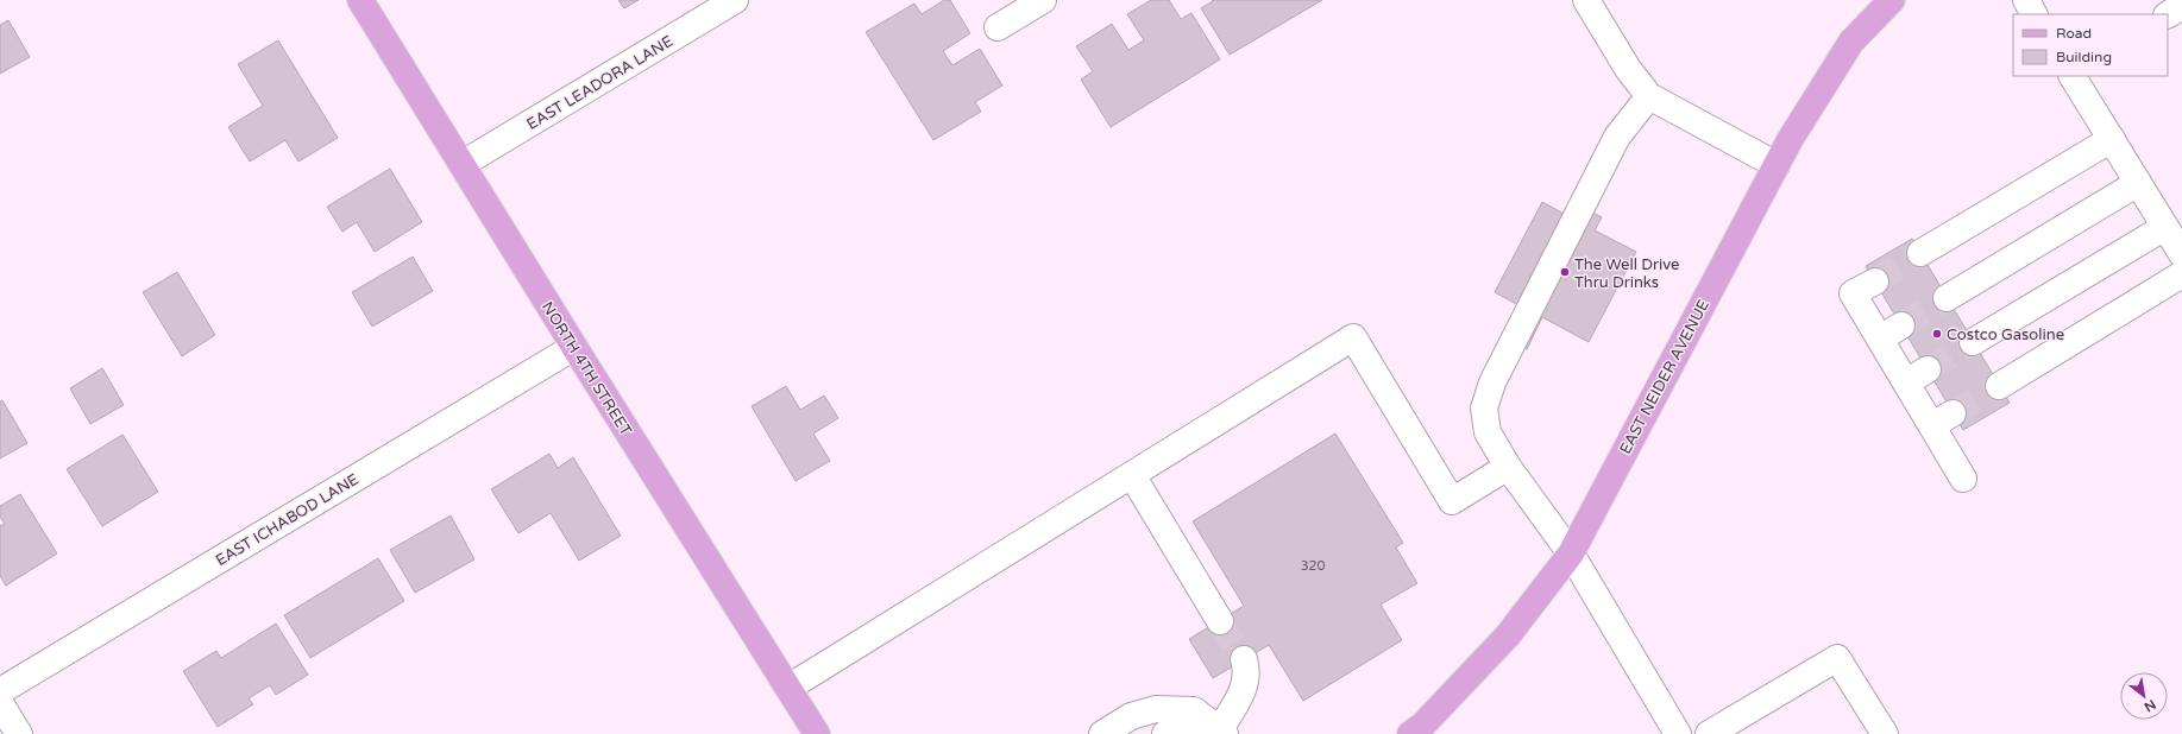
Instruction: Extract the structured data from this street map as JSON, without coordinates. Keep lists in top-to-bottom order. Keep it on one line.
{"streets":{"main road":["NORTH 4TH STREET","EAST NEIDER AVENUE"],"street":["EAST LEADORA LANE","EAST ICHABOD LANE"]},"crossings":[["EAST LEADORA LANE","NORTH 4TH STREET"],["NORTH 4TH STREET","EAST ICHABOD LANE"]],"places":["The Well Drive Thru Drinks","Costco Gasoline"],"house_numbers":["320"],"legend":["Road","Building"],"north":"bottom right"}
